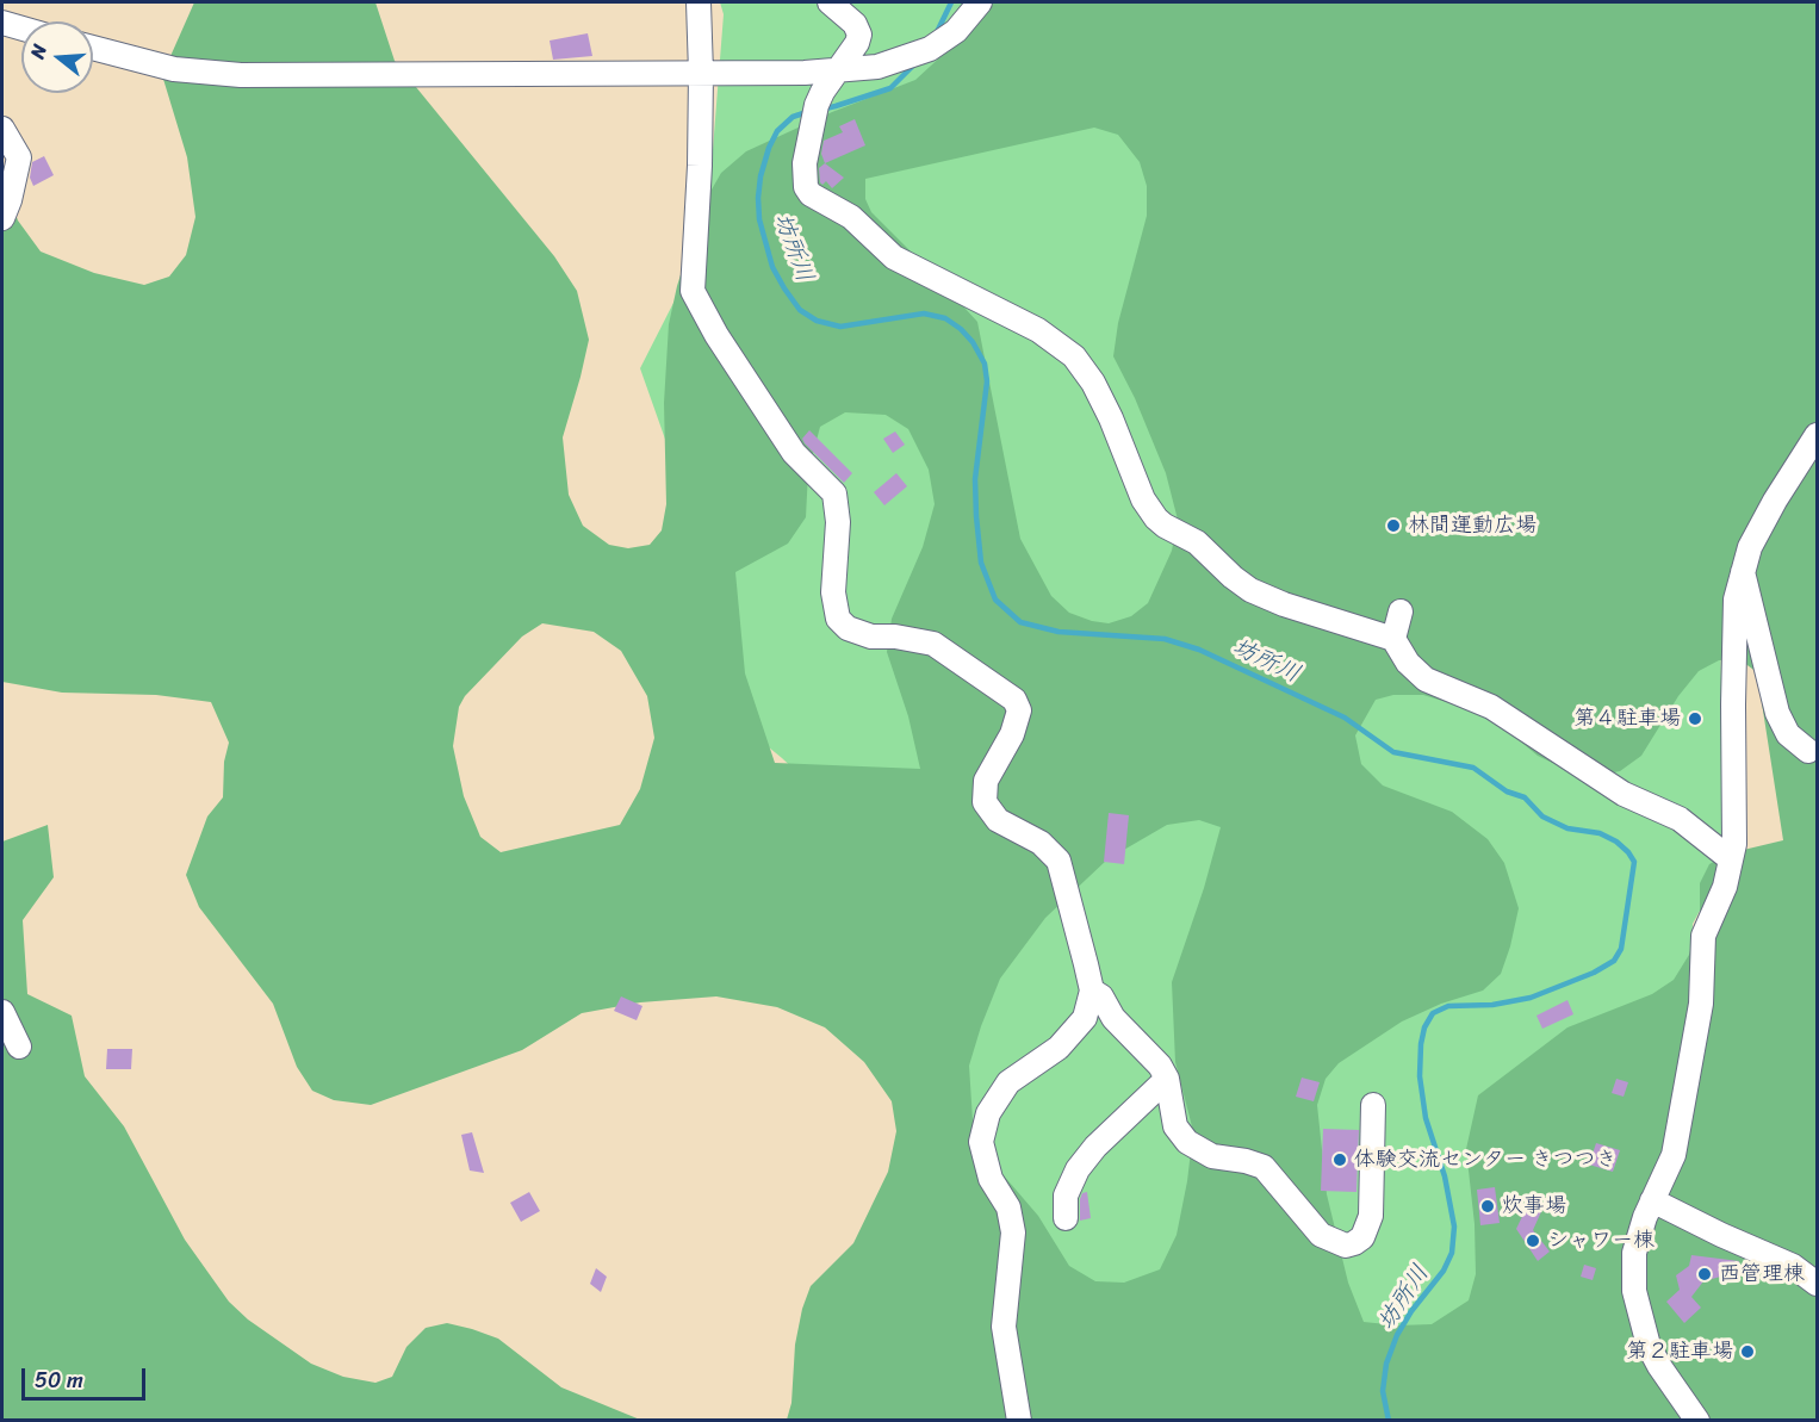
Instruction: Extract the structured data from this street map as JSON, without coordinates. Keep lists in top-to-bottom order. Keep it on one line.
{"water":["坊所川"],"places":["林間運動広場","第４駐車場","体験交流センター きつつき","炊事場","シャワー棟","西管理棟","第２駐車場"],"scale_bar":"50 m","north":"left"}
